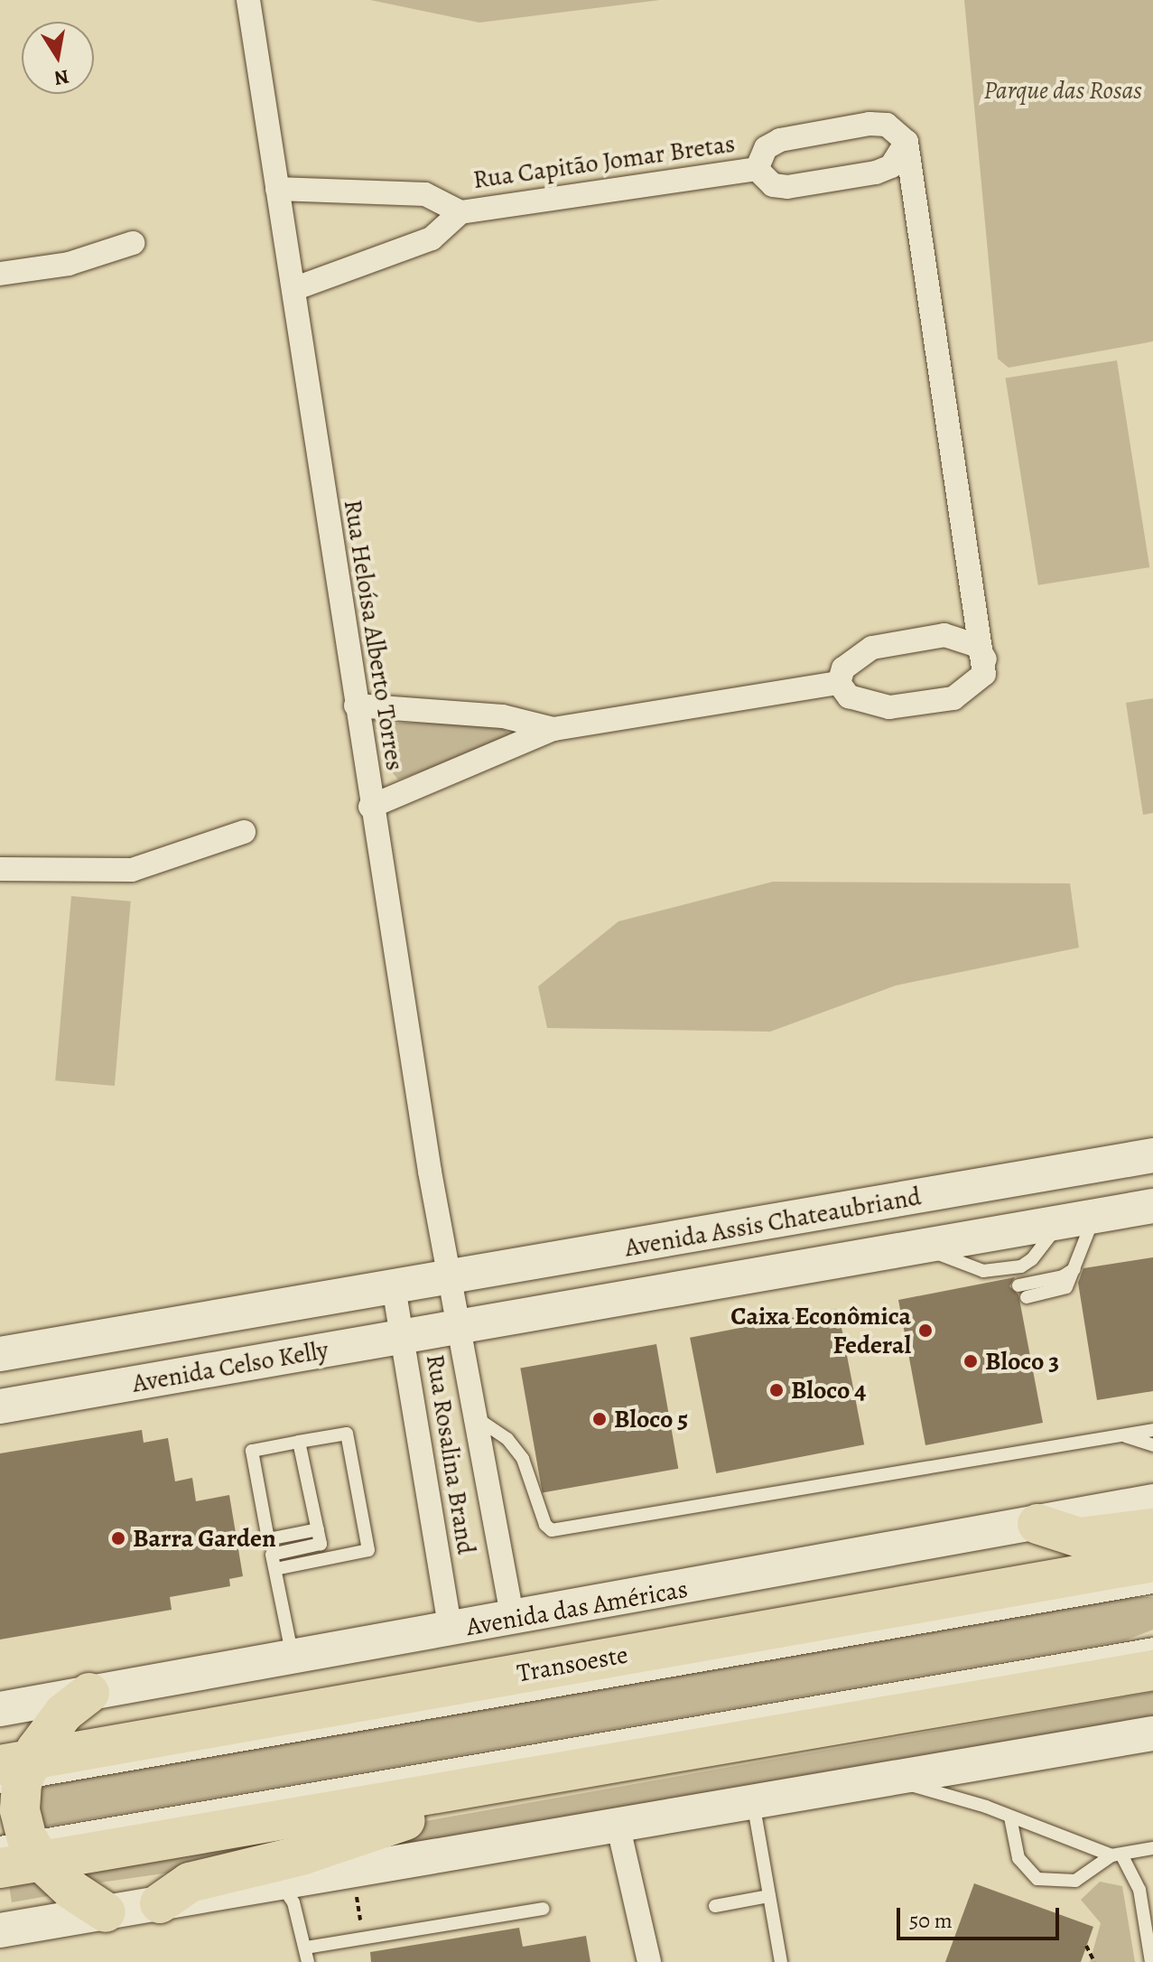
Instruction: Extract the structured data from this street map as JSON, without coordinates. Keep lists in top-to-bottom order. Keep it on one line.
{"streets":{"street":["Rua Capitão Jomar Bretas","Rua Heloísa Alberto Torres","Avenida Assis Chateaubriand","Avenida Celso Kelly","Rua Rosalina Brand","Avenida das Américas"],"lane":["Transoeste"]},"crossings":[["Rua Capitão Jomar Bretas","Rua Heloísa Alberto Torres"],["Rua Heloísa Alberto Torres","Avenida Assis Chateaubriand"],["Rua Heloísa Alberto Torres","Rua Rosalina Brand"],["Avenida Assis Chateaubriand","Avenida Celso Kelly"],["Avenida Assis Chateaubriand","Rua Rosalina Brand"],["Avenida Celso Kelly","Rua Rosalina Brand"],["Rua Rosalina Brand","Avenida das Américas"]],"parks":["Parque das Rosas"],"places":["Caixa Econômica Federal","Bloco 3","Bloco 4","Bloco 5","Barra Garden"],"scale_bar":"50 m","north":"bottom"}
